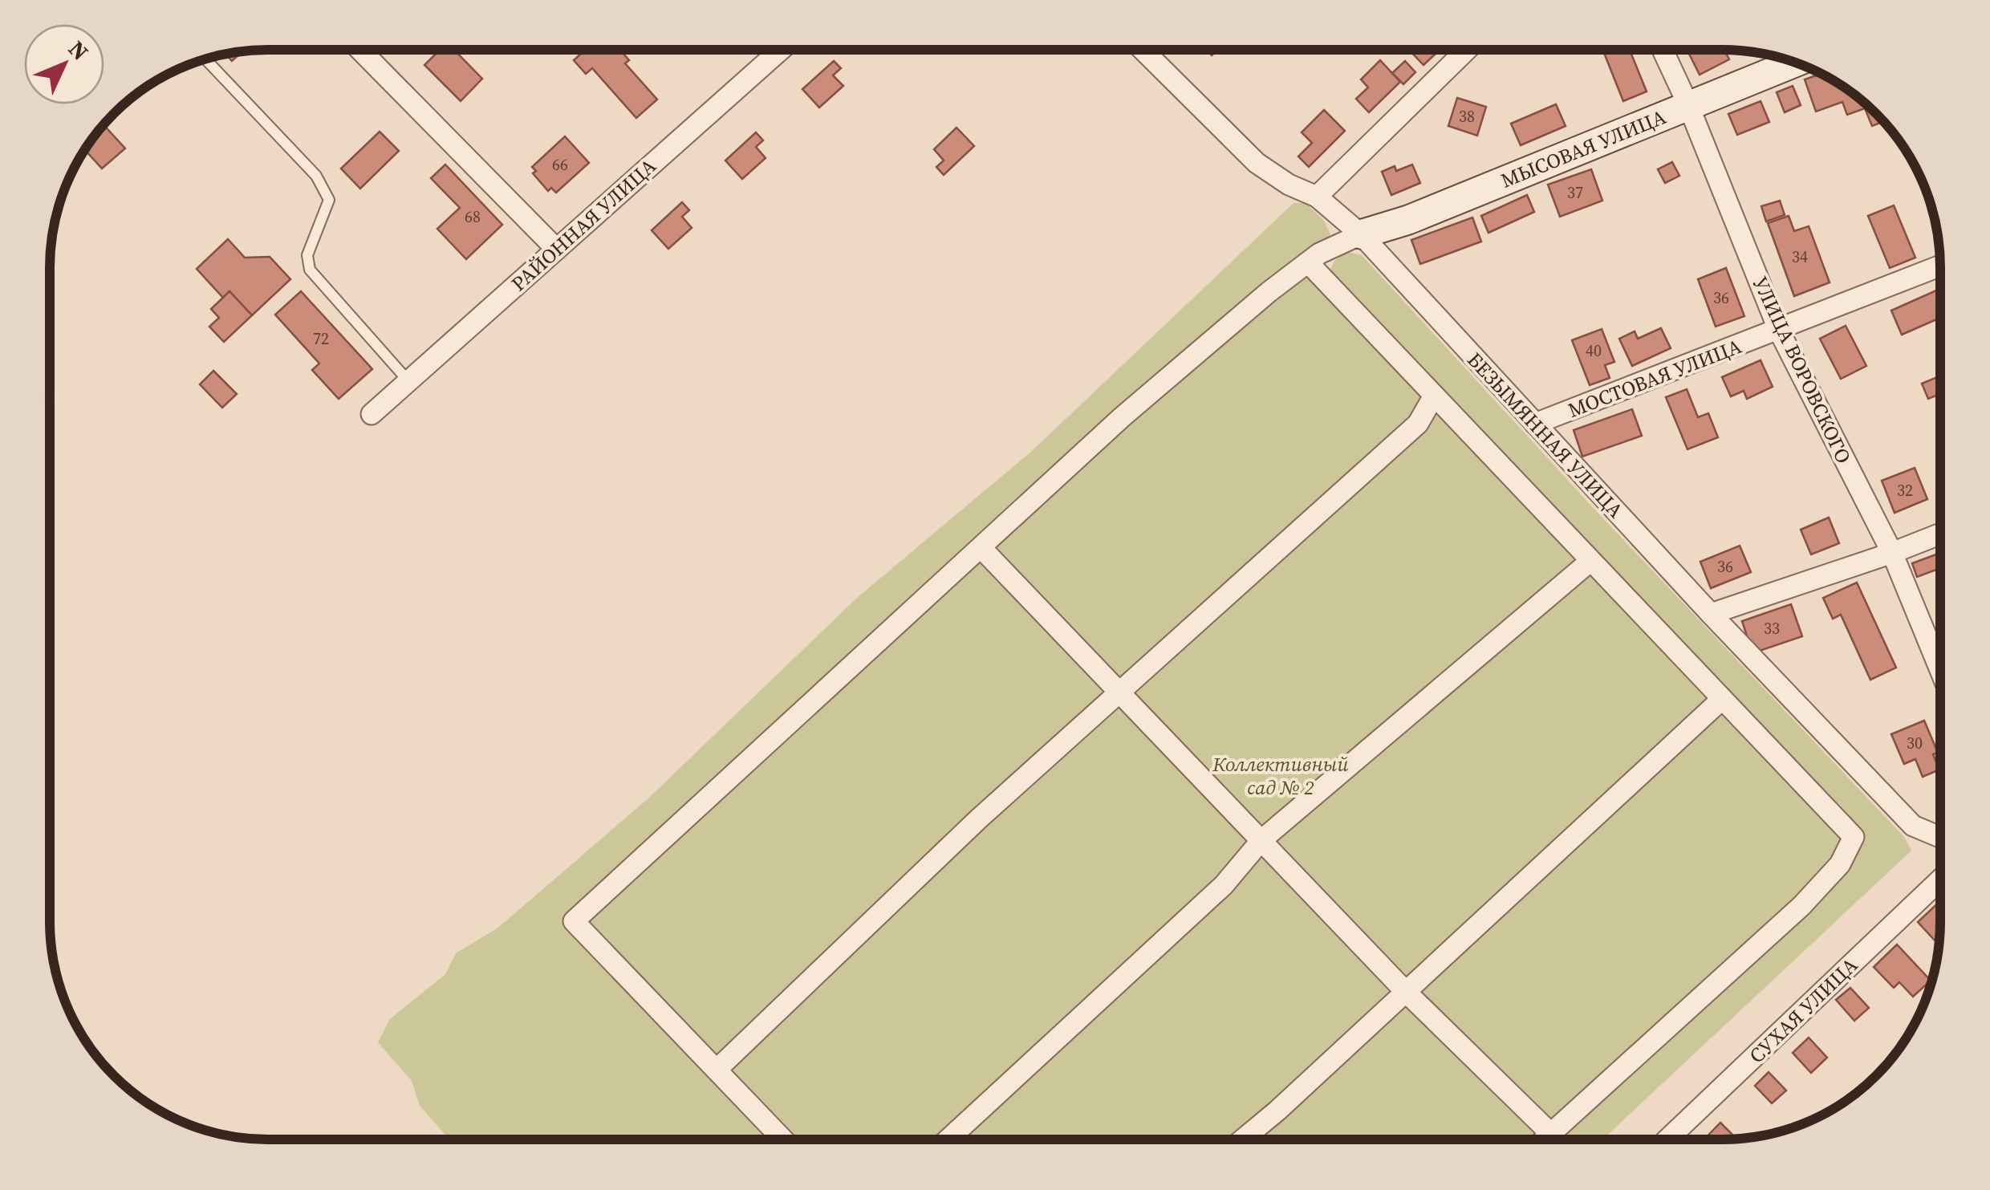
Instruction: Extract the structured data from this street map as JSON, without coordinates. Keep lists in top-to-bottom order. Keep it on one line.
{"streets":{"street":["МЫСОВАЯ УЛИЦА","РАЙОННАЯ УЛИЦА","УЛИЦА ВОРОВСКОГО","МОСТОВАЯ УЛИЦА","БЕЗЫМЯННАЯ УЛИЦА","СУХАЯ УЛИЦА"]},"crossings":[["МЫСОВАЯ УЛИЦА","УЛИЦА ВОРОВСКОГО"],["МЫСОВАЯ УЛИЦА","БЕЗЫМЯННАЯ УЛИЦА"],["УЛИЦА ВОРОВСКОГО","МОСТОВАЯ УЛИЦА"],["МОСТОВАЯ УЛИЦА","БЕЗЫМЯННАЯ УЛИЦА"]],"parks":["Коллективный сад № 2"],"house_numbers":["38","66","37","68","34","36","72","40","32","36","33","30"],"north":"top right"}
